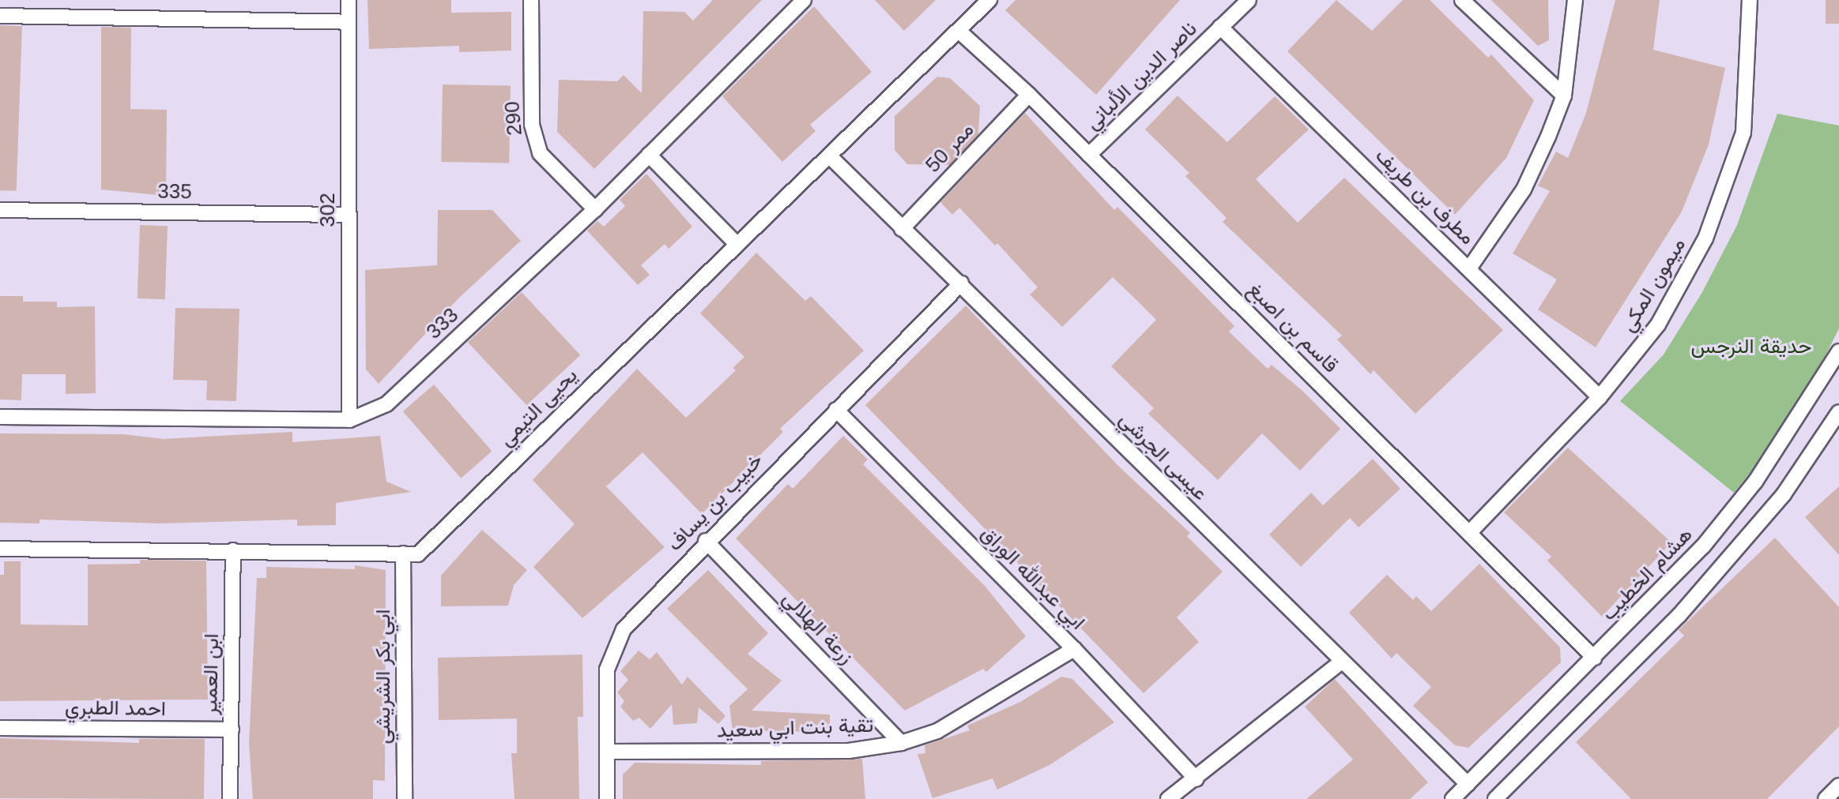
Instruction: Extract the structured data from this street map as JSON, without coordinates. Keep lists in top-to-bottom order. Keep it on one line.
{"streets":{"street":["ناصر الدين الألباني","290","ممر 50","335","مطرف بن طريف","302","ميمون المكي","333","قاسم بن اصبغ","يحيى التيمي","عيسى الجرشي","خبيب بن يساف","هشام الخطيب","ابي عبدالله الوراق","زرعة الهلالي","ابن العمير","ابي بكر الشريشي","احمد الطبري","تقية بنت ابي سعيد"]},"crossings":[["ناصر الدين الألباني","مطرف بن طريف"],["ناصر الدين الألباني","قاسم بن اصبغ"],["290","333"],["ممر 50","قاسم بن اصبغ"],["ممر 50","عيسى الجرشي"],["335","302"],["مطرف بن طريف","ميمون المكي"],["302","333"],["ميمون المكي","قاسم بن اصبغ"],["قاسم بن اصبغ","يحيى التيمي"],["قاسم بن اصبغ","هشام الخطيب"],["يحيى التيمي","عيسى الجرشي"],["يحيى التيمي","ابن العمير"],["يحيى التيمي","ابي بكر الشريشي"],["عيسى الجرشي","خبيب بن يساف"],["عيسى الجرشي","هشام الخطيب"],["خبيب بن يساف","ابي عبدالله الوراق"],["خبيب بن يساف","زرعة الهلالي"],["خبيب بن يساف","تقية بنت ابي سعيد"],["ابي عبدالله الوراق","تقية بنت ابي سعيد"],["زرعة الهلالي","تقية بنت ابي سعيد"],["ابن العمير","احمد الطبري"]],"parks":["حديقة النرجس"]}
